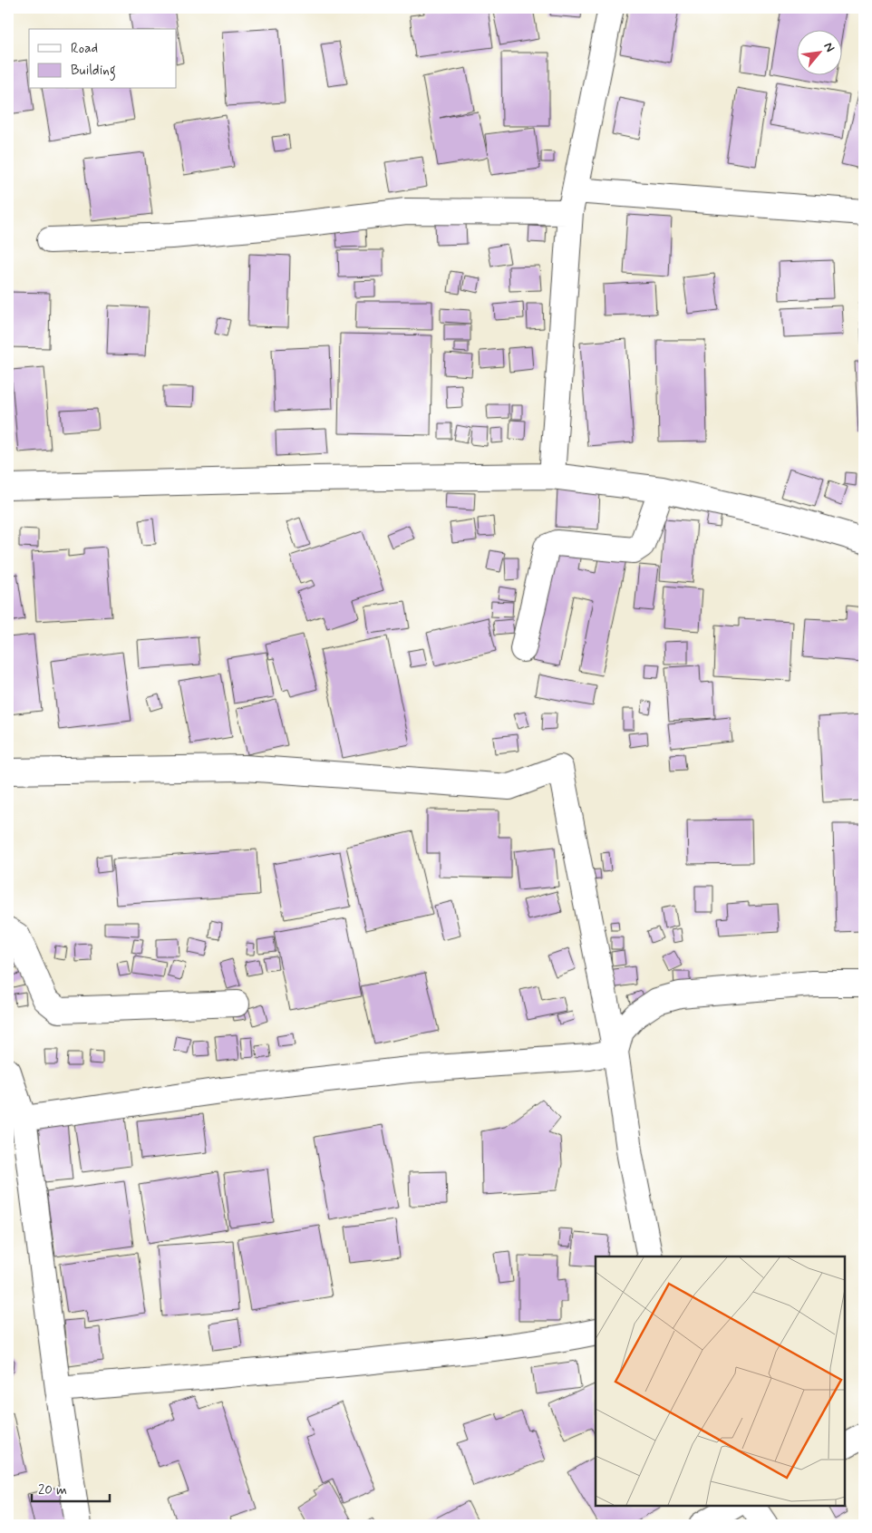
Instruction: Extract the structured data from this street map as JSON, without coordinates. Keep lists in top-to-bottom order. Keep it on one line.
{"legend":["Road","Building"],"scale_bar":"20 m","north":"top right"}
